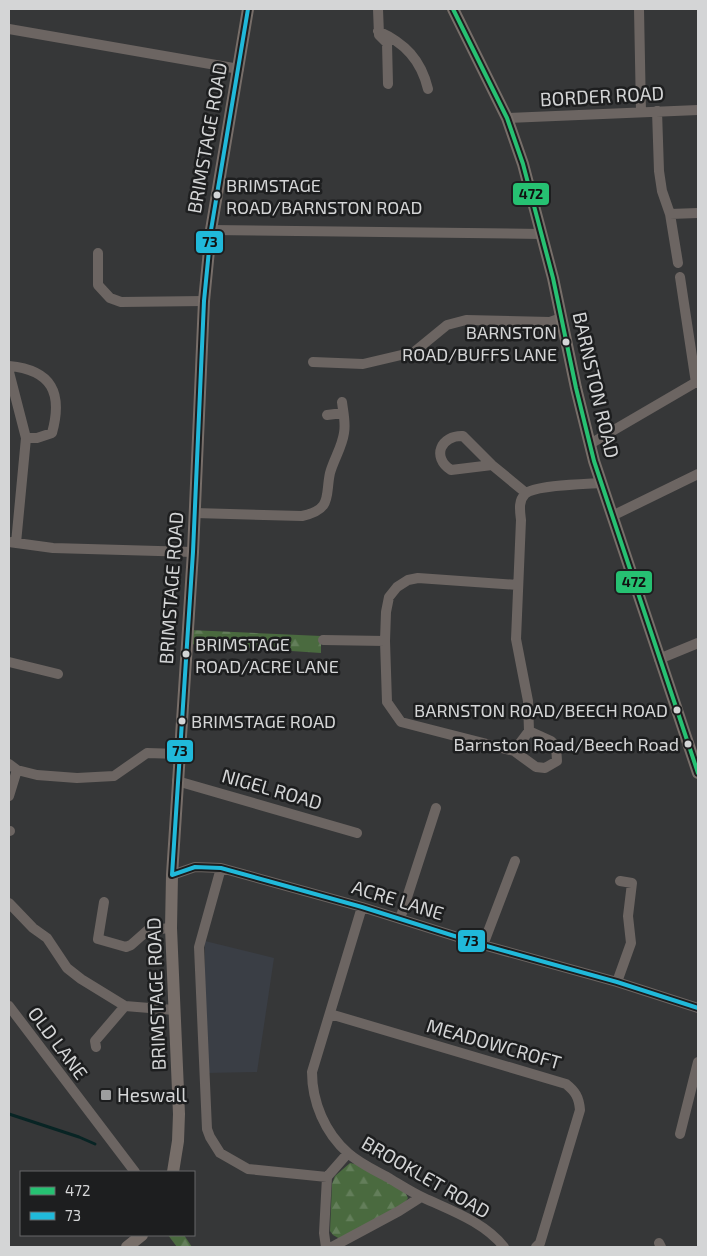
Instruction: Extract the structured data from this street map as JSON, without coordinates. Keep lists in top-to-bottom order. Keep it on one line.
{"streets":{"main road":["BRIMSTAGE ROAD","BARNSTON ROAD"],"street":["BORDER ROAD","NIGEL ROAD","ACRE LANE","OLD LANE","MEADOWCROFT","BROOKLET ROAD"]},"crossings":[["BORDER ROAD","BARNSTON ROAD"],["BRIMSTAGE ROAD","NIGEL ROAD"],["BRIMSTAGE ROAD","ACRE LANE"],["ACRE LANE","BROOKLET ROAD"],["MEADOWCROFT","BROOKLET ROAD"]],"places":{"other":["BRIMSTAGE ROAD/BARNSTON ROAD","BARNSTON ROAD/BUFFS LANE","BRIMSTAGE ROAD/ACRE LANE","BARNSTON ROAD/BEECH ROAD","BRIMSTAGE ROAD","Barnston Road/Beech Road"],"transit":["Heswall"]},"lines":["transit line 472","transit line 73"],"legend":["472","73"]}
